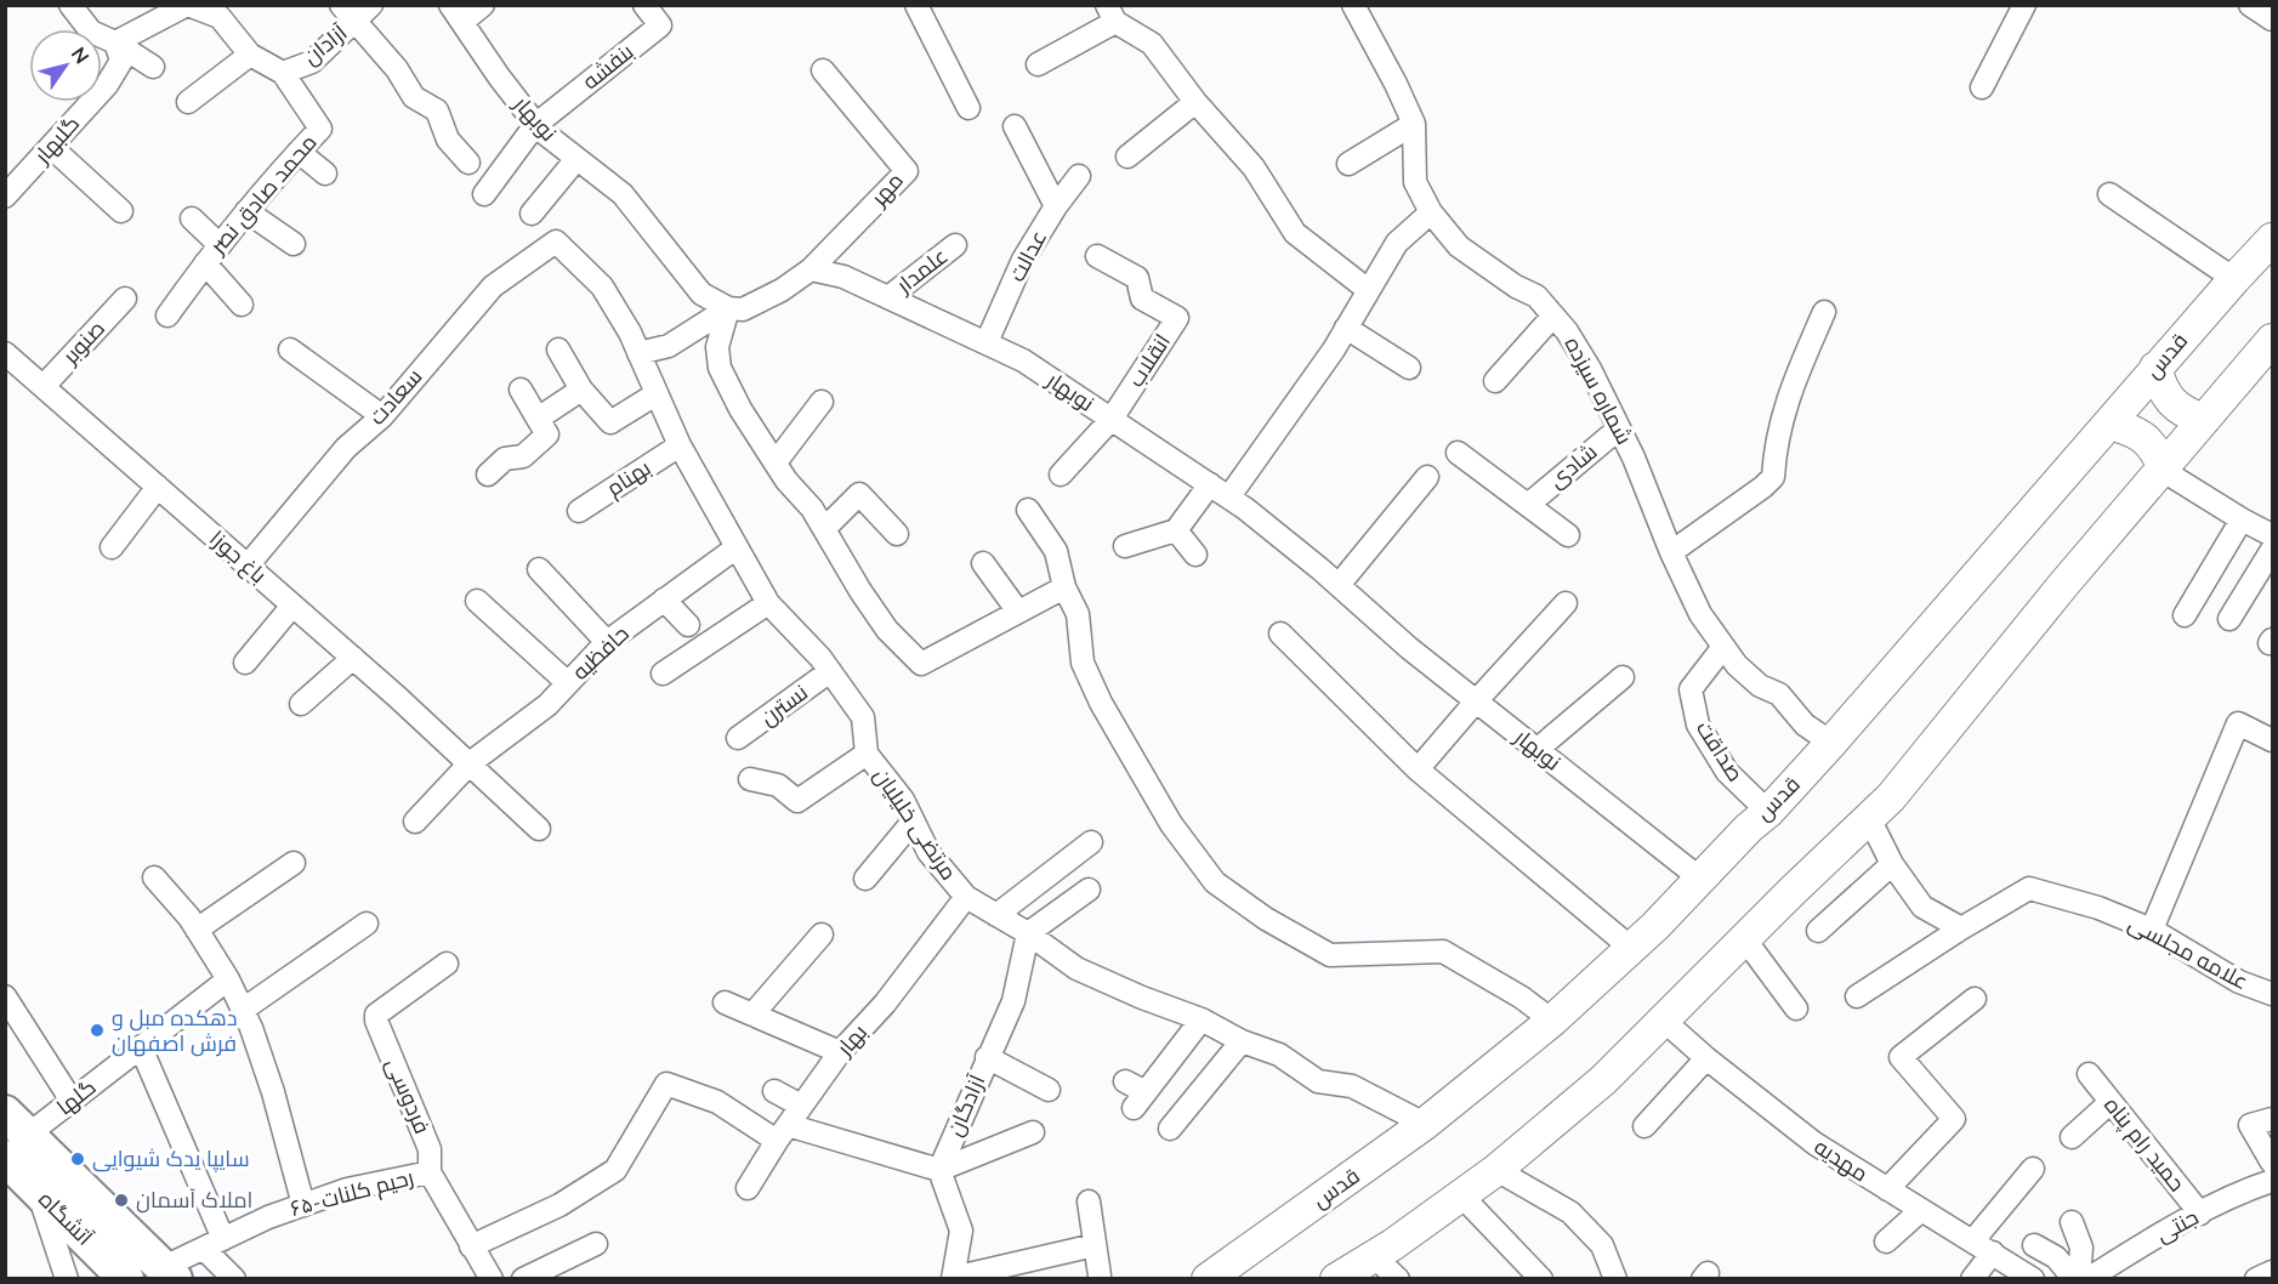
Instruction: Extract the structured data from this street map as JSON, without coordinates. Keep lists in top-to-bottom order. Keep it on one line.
{"streets":{"main road":["قدس","آتشگاه"],"street":["آزادان","بنفشه","نوبهار","گلبهار","مهر","محمد صادق نصر","عدالت","علمدار","صنوبر","انقلاب","شماره سیزده","سعادت","شادی","بهنام","باغ جوزا","حافظیه","نسترن","صداقت","مرتضی خلیلیان","علامه مجلسی","بهار","فردوسی","گلها","آزادگان","حمید رام پناه","مهدیه","۶۵-رحیم کلنات","جنتی"]},"crossings":[["آزادان","گلبهار"],["آزادان","محمد صادق نصر"],["بنفشه","نوبهار"],["نوبهار","مهر"],["نوبهار","عدالت"],["نوبهار","علمدار"],["نوبهار","قدس"],["نوبهار","انقلاب"],["صنوبر","باغ جوزا"],["قدس","شماره سیزده"],["قدس","صداقت"],["قدس","مرتضی خلیلیان"],["شماره سیزده","شادی"],["شماره سیزده","صداقت"],["سعادت","باغ جوزا"],["سعادت","مرتضی خلیلیان"],["بهنام","مرتضی خلیلیان"],["باغ جوزا","حافظیه"],["حافظیه","مرتضی خلیلیان"],["نسترن","مرتضی خلیلیان"],["مرتضی خلیلیان","بهار"],["مرتضی خلیلیان","آزادگان"],["فردوسی","۶۵-رحیم کلنات"],["گلها","آتشگاه"],["حمید رام پناه","جنتی"],["۶۵-رحیم کلنات","آتشگاه"]],"places":["دهکده مبل و فرش اصفهان","سایپا یدک شیوایی","املاک آسمان"],"north":"top right"}
